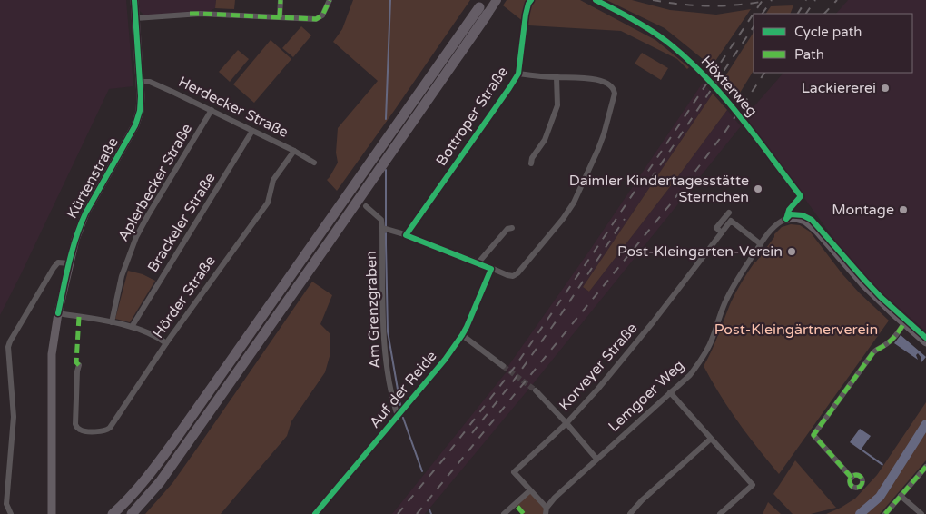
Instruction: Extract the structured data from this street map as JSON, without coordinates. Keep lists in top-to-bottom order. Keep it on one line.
{"streets":{"main road":["Kürtenstraße"],"street":["Höxterweg","Herdecker Straße","Bottroper Straße","Aplerbecker Straße","Brackeler Straße","Hörder Straße","Am Grenzgraben","Korveyer Straße","Auf der Reide","Lemgoer Weg"]},"crossings":[["Höxterweg","Lemgoer Weg"],["Herdecker Straße","Kürtenstraße"],["Herdecker Straße","Aplerbecker Straße"],["Herdecker Straße","Brackeler Straße"],["Herdecker Straße","Hörder Straße"],["Am Grenzgraben","Auf der Reide"],["Korveyer Straße","Lemgoer Weg"]],"parks":["Post-Kleingärtnerverein"],"places":["Lackiererei","Daimler Kindertagesstätte Sternchen","Montage","Post-Kleingarten-Verein"],"legend":["Cycle path","Path"]}
